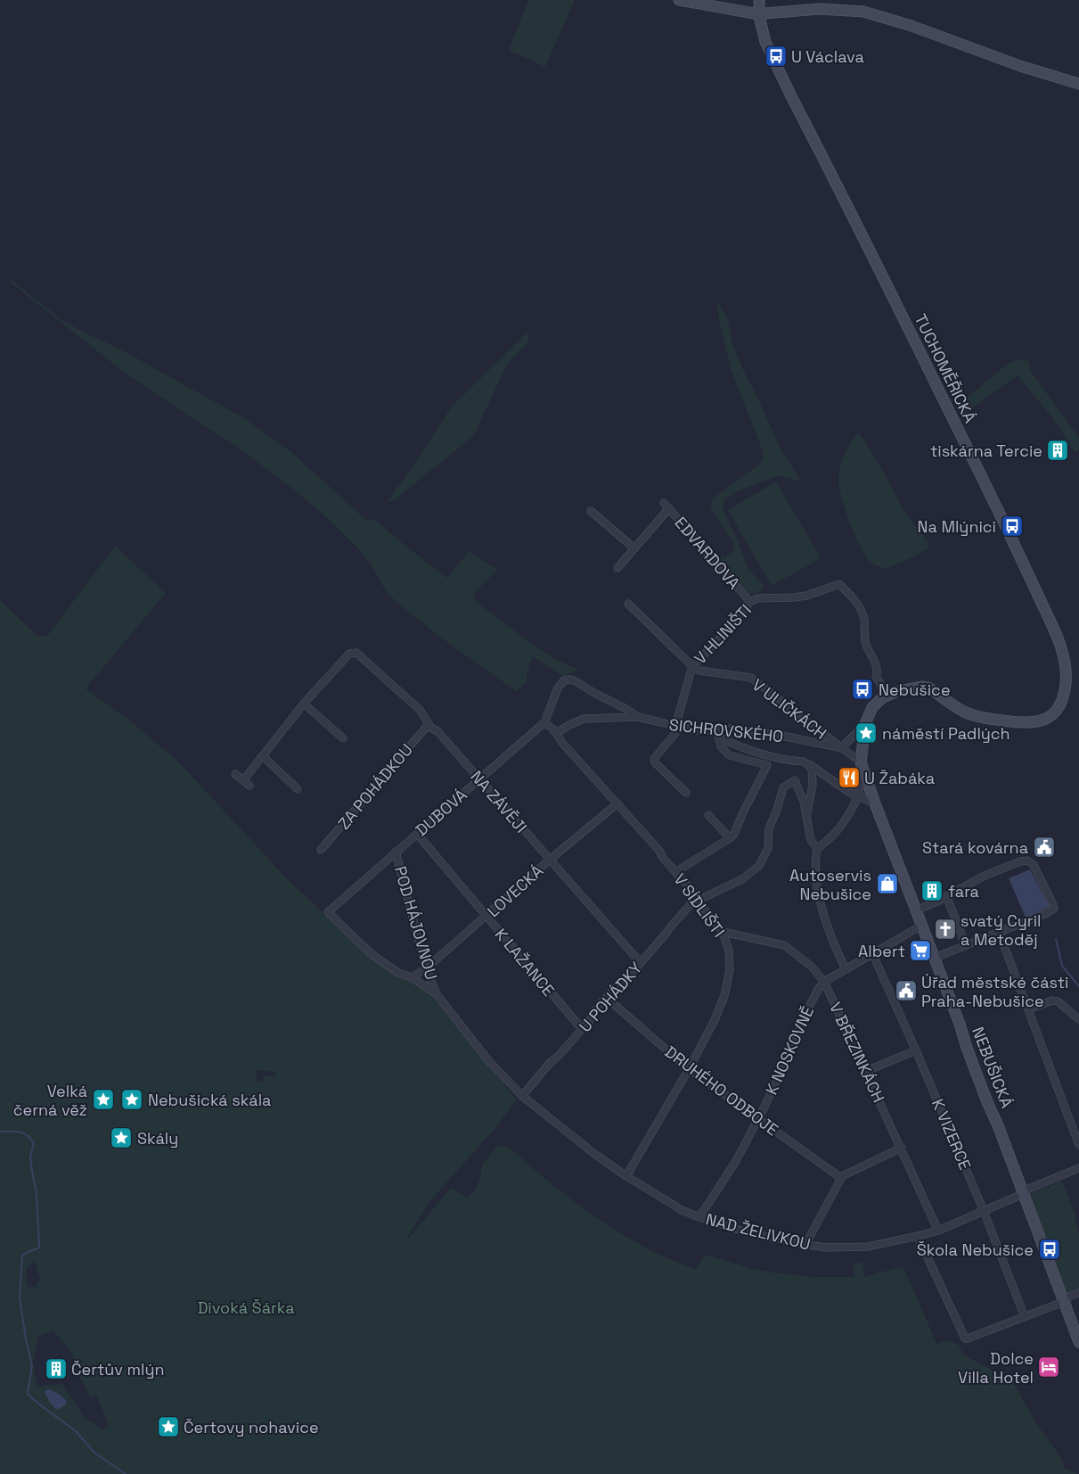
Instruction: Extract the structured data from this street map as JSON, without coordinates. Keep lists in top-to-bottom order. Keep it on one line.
{"streets":{"street":["TUCHOMĚŘICKÁ","EDVARDOVA","V HLINIŠTI","V ULIČKÁCH","SICHROVSKÉHO","ZA POHÁDKOU","NA ZÁVĚJI","DUBOVÁ","LOVECKÁ","V SÍDLIŠTI","POD HÁJOVNOU","K LAŽANCE","U POHÁDKY","K NOSKOVNĚ","V BŘEZINKÁCH","NEBUŠICKÁ","DRUHÉHO ODBOJE","K VIZERCE","NAD ŽELIVKOU"]},"crossings":[["TUCHOMĚŘICKÁ","V HLINIŠTI"],["EDVARDOVA","V HLINIŠTI"],["V HLINIŠTI","V ULIČKÁCH"],["V HLINIŠTI","SICHROVSKÉHO"],["V ULIČKÁCH","SICHROVSKÉHO"],["SICHROVSKÉHO","DUBOVÁ"],["SICHROVSKÉHO","V SÍDLIŠTI"],["ZA POHÁDKOU","NA ZÁVĚJI"],["NA ZÁVĚJI","DUBOVÁ"],["NA ZÁVĚJI","LOVECKÁ"],["NA ZÁVĚJI","U POHÁDKY"],["DUBOVÁ","V SÍDLIŠTI"],["DUBOVÁ","POD HÁJOVNOU"],["DUBOVÁ","K LAŽANCE"],["LOVECKÁ","V SÍDLIŠTI"],["LOVECKÁ","POD HÁJOVNOU"],["LOVECKÁ","K LAŽANCE"],["V SÍDLIŠTI","U POHÁDKY"],["V SÍDLIŠTI","V BŘEZINKÁCH"],["V SÍDLIŠTI","DRUHÉHO ODBOJE"],["V SÍDLIŠTI","NAD ŽELIVKOU"],["POD HÁJOVNOU","U POHÁDKY"],["POD HÁJOVNOU","NAD ŽELIVKOU"],["K LAŽANCE","U POHÁDKY"],["U POHÁDKY","DRUHÉHO ODBOJE"],["U POHÁDKY","NAD ŽELIVKOU"],["K NOSKOVNĚ","V BŘEZINKÁCH"],["K NOSKOVNĚ","NEBUŠICKÁ"],["K NOSKOVNĚ","DRUHÉHO ODBOJE"],["K NOSKOVNĚ","K VIZERCE"],["K NOSKOVNĚ","NAD ŽELIVKOU"],["V BŘEZINKÁCH","NAD ŽELIVKOU"],["NEBUŠICKÁ","NAD ŽELIVKOU"],["K VIZERCE","NAD ŽELIVKOU"]],"parks":["Divoká Šárka"],"places":{"bus stop":["U Václava","Na Mlýnici","Nebušice","Škola Nebušice"],"building":["tiskárna Tercie","fara","Čertův mlýn"],"place":["náměstí Padlých","Velká černá věž","Nebušická skála","Skály","Čertovy nohavice"],"restaurant":["U Žabáka"],"public building":["Stará kovárna","Úřad městské části Praha-Nebušice"],"shop":["Autoservis Nebušice"],"church":["svatý Cyril a Metoděj"],"supermarket":["Albert"],"hotel":["Dolce Villa Hotel"]}}
